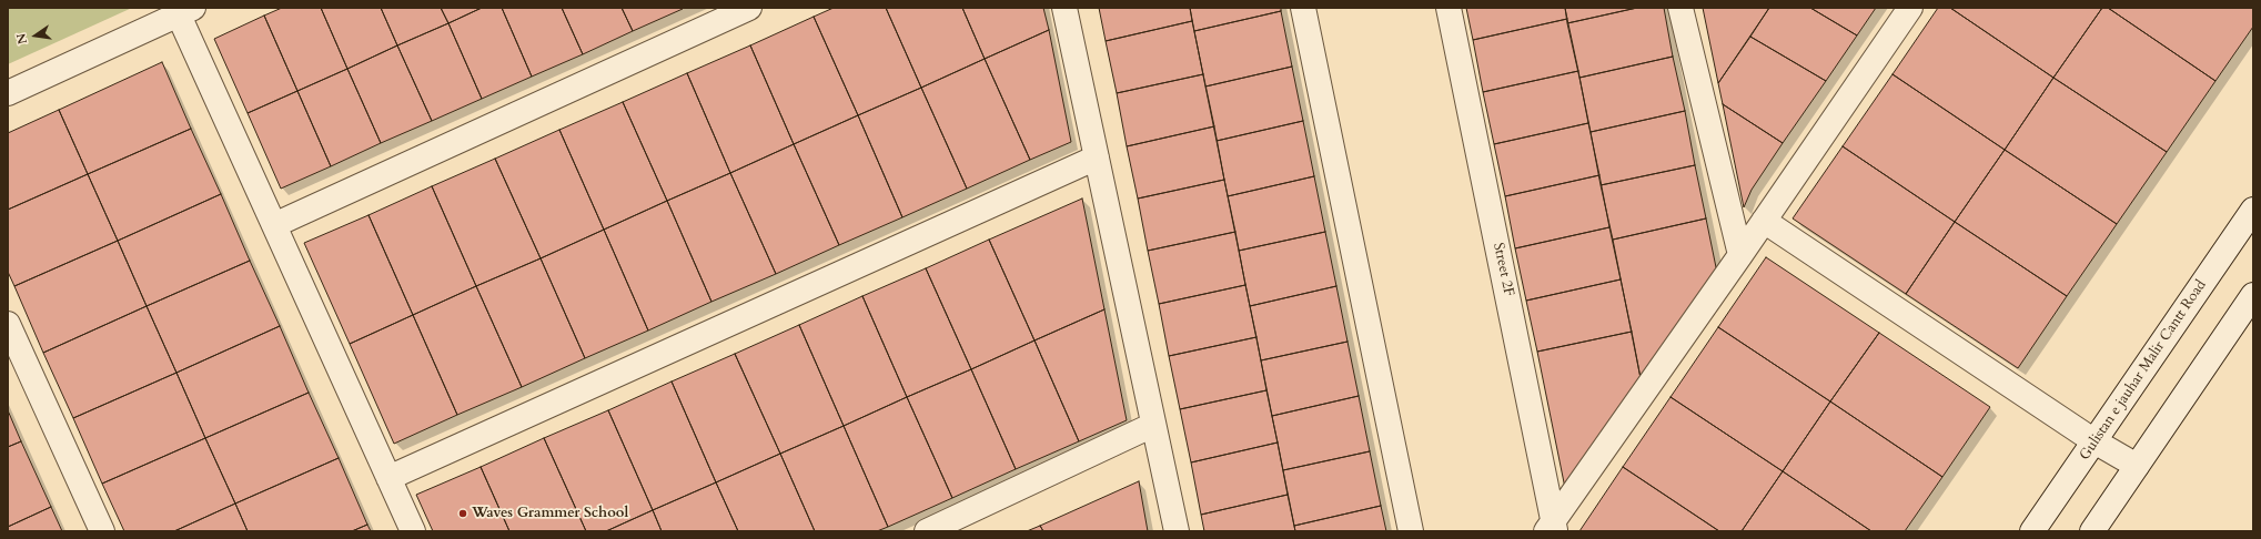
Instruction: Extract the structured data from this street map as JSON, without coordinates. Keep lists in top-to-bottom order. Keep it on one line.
{"streets":{"street":["Street 2F","Gulistan e jauhar Malir Cantt Road"]},"places":["Waves Grammer School"],"north":"left"}
